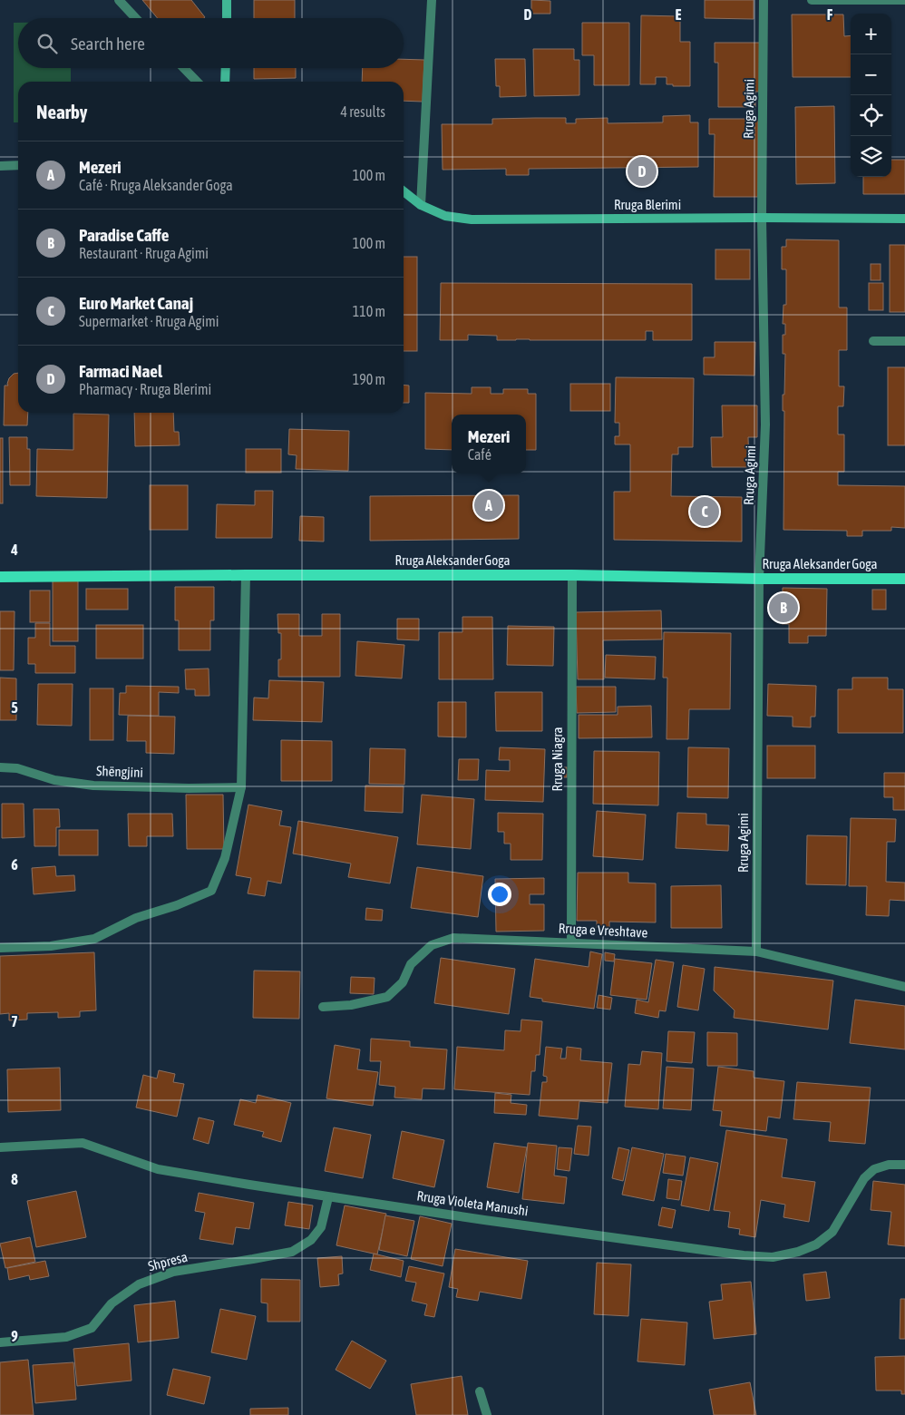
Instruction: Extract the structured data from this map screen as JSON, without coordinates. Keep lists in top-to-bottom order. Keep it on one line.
{"streets":{"main road":["Rruga Aleksander Goga"],"street":["Rruga Agimi","Rruga Blerimi","Rruga Niagra","Shëngjini","Rruga e Vreshtave","Rruga Violeta Manushi","Shpresa"]},"crossings":[["Rruga Agimi","Rruga Blerimi"],["Rruga Agimi","Rruga Aleksander Goga"],["Rruga Agimi","Rruga e Vreshtave"],["Rruga Aleksander Goga","Rruga Niagra"],["Rruga Niagra","Rruga e Vreshtave"],["Rruga Violeta Manushi","Shpresa"]],"page":{"map_buttons":["+","−"],"search":"Search here","heading":["Nearby","4 results"],"list":[{"mark":"A","name":"Mezeri","note":"Café · Rruga Aleksander Goga","value":"100 m"},{"mark":"B","name":"Paradise Caffe","note":"Restaurant · Rruga Agimi","value":"100 m"},{"mark":"C","name":"Euro Market Canaj","note":"Supermarket · Rruga Agimi","value":"110 m"},{"mark":"D","name":"Farmaci Nael","note":"Pharmacy · Rruga Blerimi","value":"190 m"}],"pins":["D","A","C","B"],"popup":["Mezeri","Café"]},"grid":{"columns":["D","E","F"],"rows":["4","5","6","7","8","9"]}}
